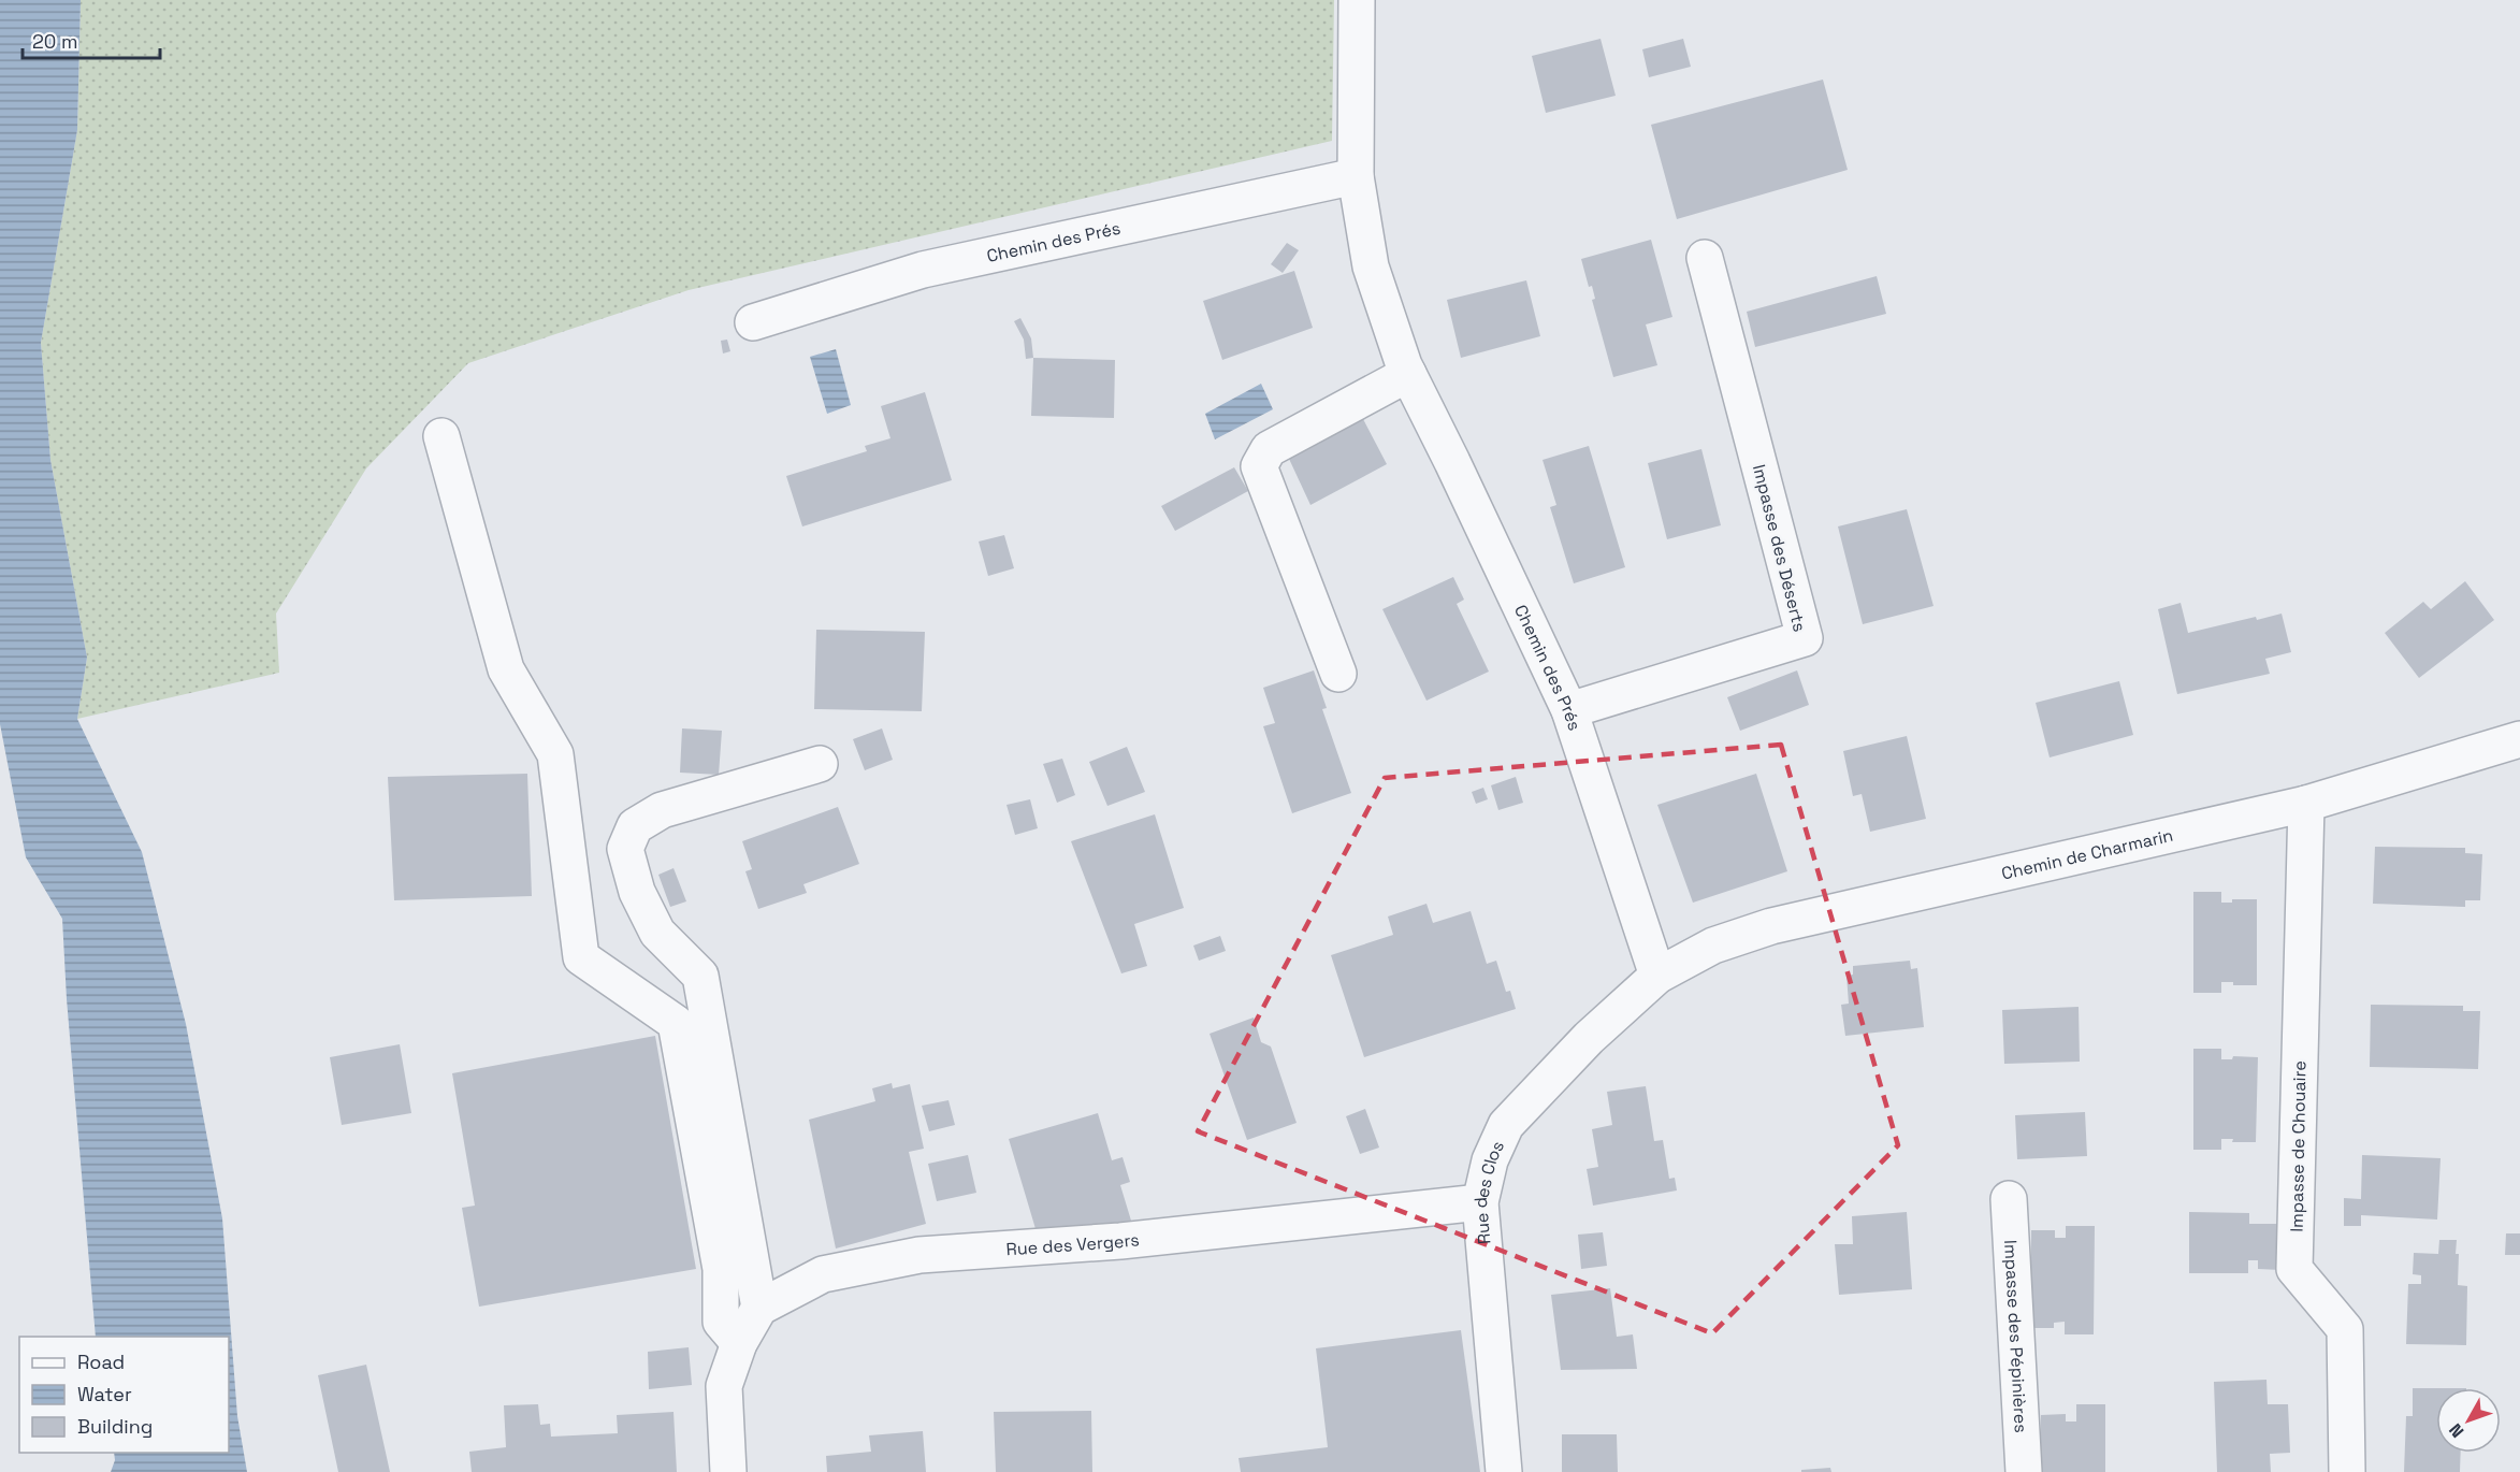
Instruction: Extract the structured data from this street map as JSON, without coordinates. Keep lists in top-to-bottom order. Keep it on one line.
{"streets":{"street":["Chemin des Prés","Impasse des Déserts","Chemin de Charmarin","Impasse de Chouaire","Rue des Clos","Rue des Vergers","Impasse des Pépinières"]},"crossings":[["Chemin des Prés","Impasse des Déserts"],["Chemin des Prés","Chemin de Charmarin"],["Chemin des Prés","Rue des Clos"],["Chemin de Charmarin","Impasse de Chouaire"],["Chemin de Charmarin","Rue des Clos"],["Rue des Clos","Rue des Vergers"]],"legend":["Road","Water","Building"],"scale_bar":"20 m","north":"bottom left"}
